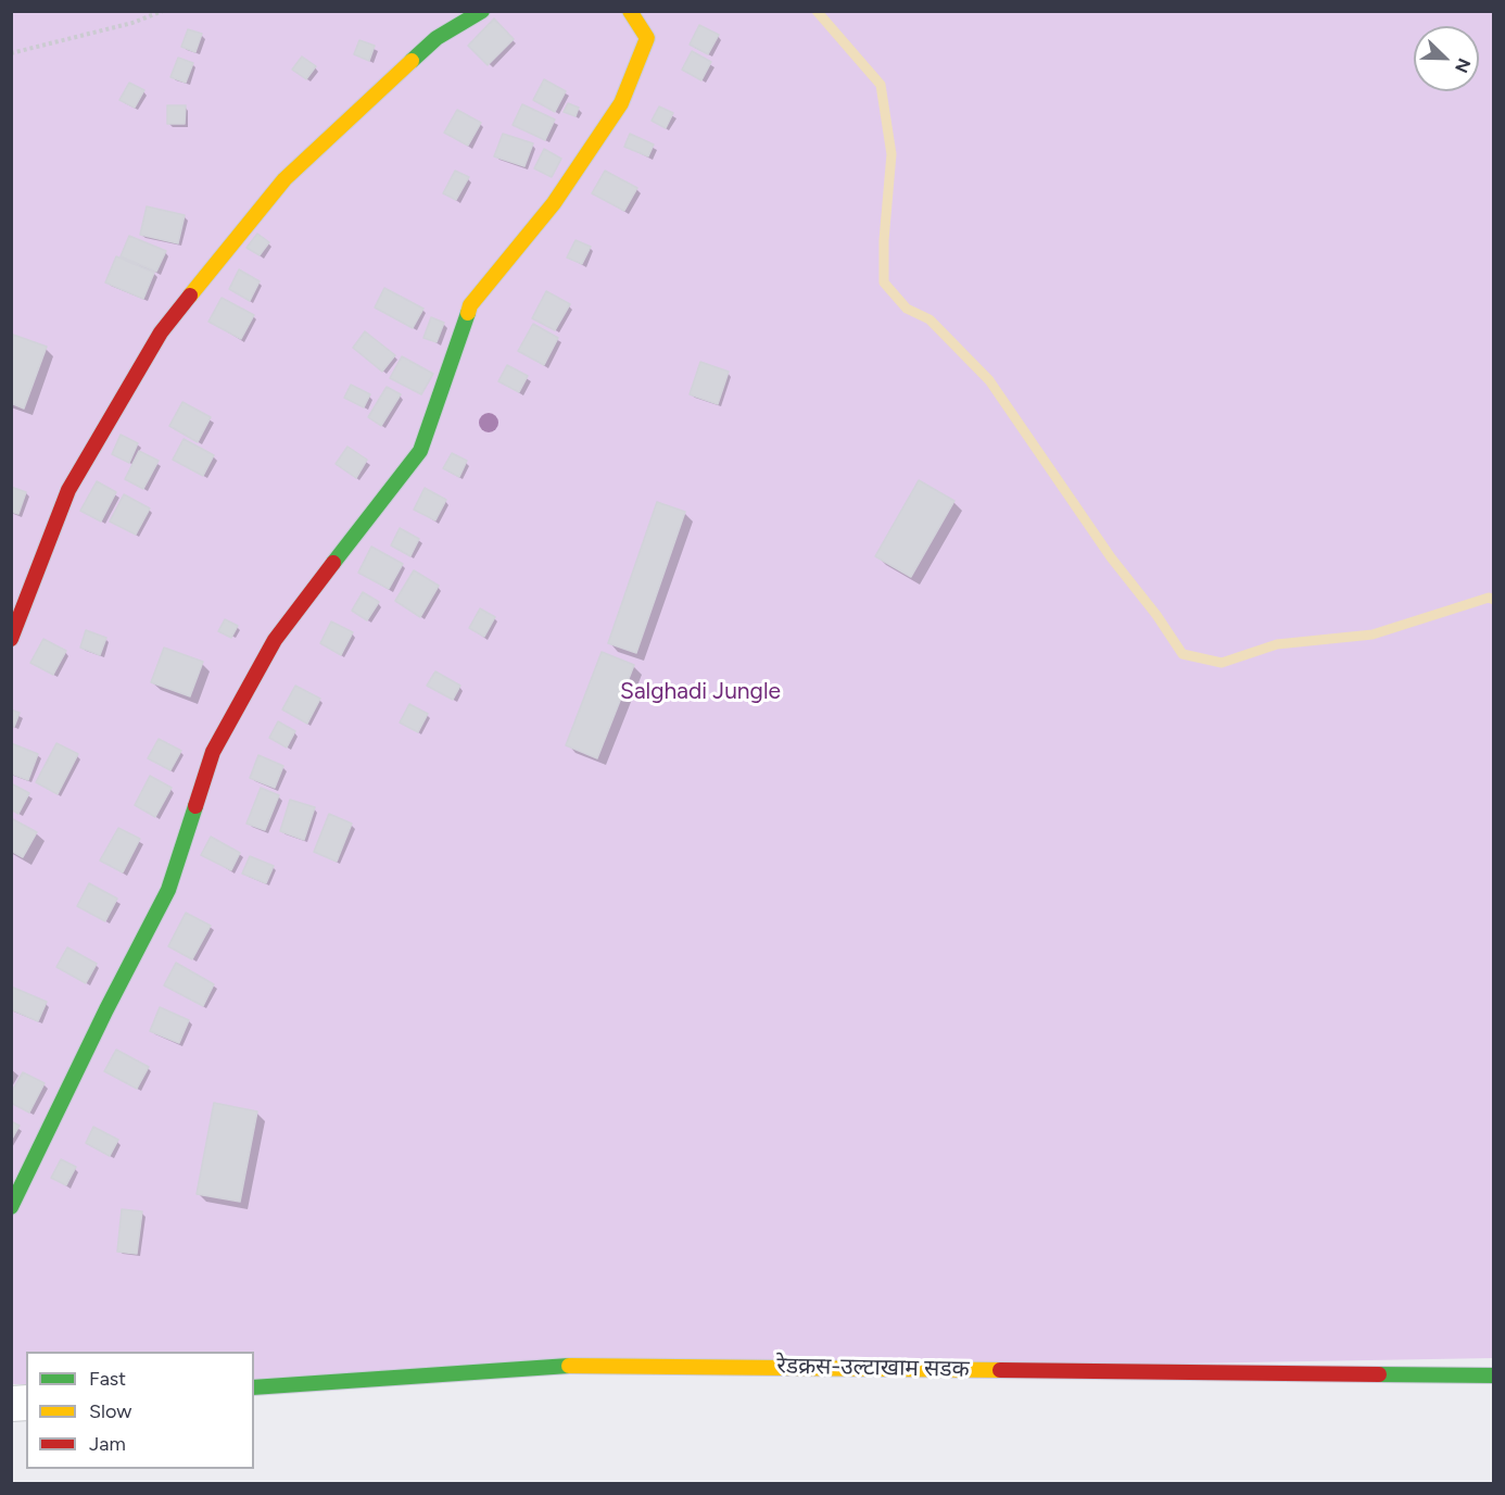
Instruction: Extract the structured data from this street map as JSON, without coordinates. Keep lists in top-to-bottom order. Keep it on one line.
{"streets":{"street":["रेडक्रस-उल्टाखाम सडक"]},"parks":["Salghadi Jungle"],"legend":["Fast","Slow","Jam"],"north":"bottom right"}
